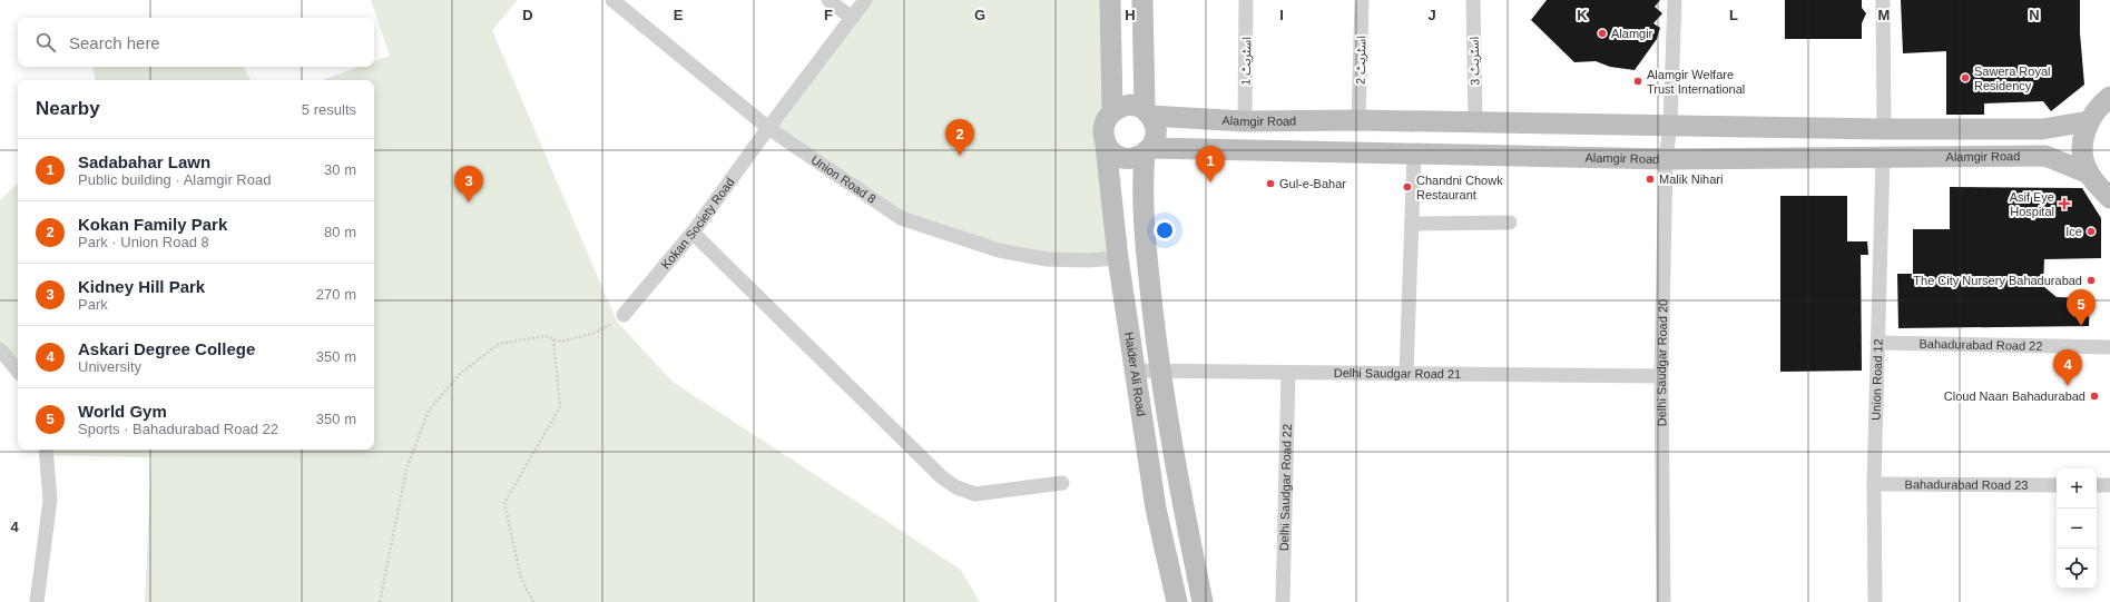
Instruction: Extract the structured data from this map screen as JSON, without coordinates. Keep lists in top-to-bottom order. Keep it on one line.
{"streets":{"street":["اسٹریٹ 2","اسٹریٹ 1","اسٹریٹ 3","Alamgir Road","Union Road 8","Kokan Society Road","Bahadurabad Road 22","Delhi Saudgar Road 20","Haider Ali Road","Delhi Saudgar Road 21","Union Road 12","Bahadurabad Road 23","Delhi Saudgar Road 22"]},"crossings":[["اسٹریٹ 2","Alamgir Road"],["اسٹریٹ 1","Alamgir Road"],["اسٹریٹ 3","Alamgir Road"],["Alamgir Road","Delhi Saudgar Road 20"],["Alamgir Road","Haider Ali Road"],["Alamgir Road","Union Road 12"],["Union Road 8","Kokan Society Road"],["Union Road 8","Haider Ali Road"],["Bahadurabad Road 22","Union Road 12"],["Delhi Saudgar Road 20","Delhi Saudgar Road 21"],["Haider Ali Road","Delhi Saudgar Road 21"],["Delhi Saudgar Road 21","Delhi Saudgar Road 22"],["Union Road 12","Bahadurabad Road 23"]],"places":{"other":["Alamgir","Sawera Royal Residency","Alamgir Welfare Trust International","Malik Nihari","Gul-e-Bahar","Chandni Chowk Restaurant","Ice","The City Nursery Bahadurabad","Cloud Naan Bahadurabad"],"health":["Asif Eye Hospital"]},"page":{"search":"Search here","heading":["Nearby","5 results"],"pins":["2","1","3","5","4"],"list":[{"mark":"1","name":"Sadabahar Lawn","note":"Public building · Alamgir Road","value":"30 m"},{"mark":"2","name":"Kokan Family Park","note":"Park · Union Road 8","value":"80 m"},{"mark":"3","name":"Kidney Hill Park","note":"Park","value":"270 m"},{"mark":"4","name":"Askari Degree College","note":"University","value":"350 m"},{"mark":"5","name":"World Gym","note":"Sports · Bahadurabad Road 22","value":"350 m"}],"map_buttons":["+","−"]},"grid":{"columns":["D","E","F","G","H","I","J","K","L","M","N"],"rows":["4"]}}
